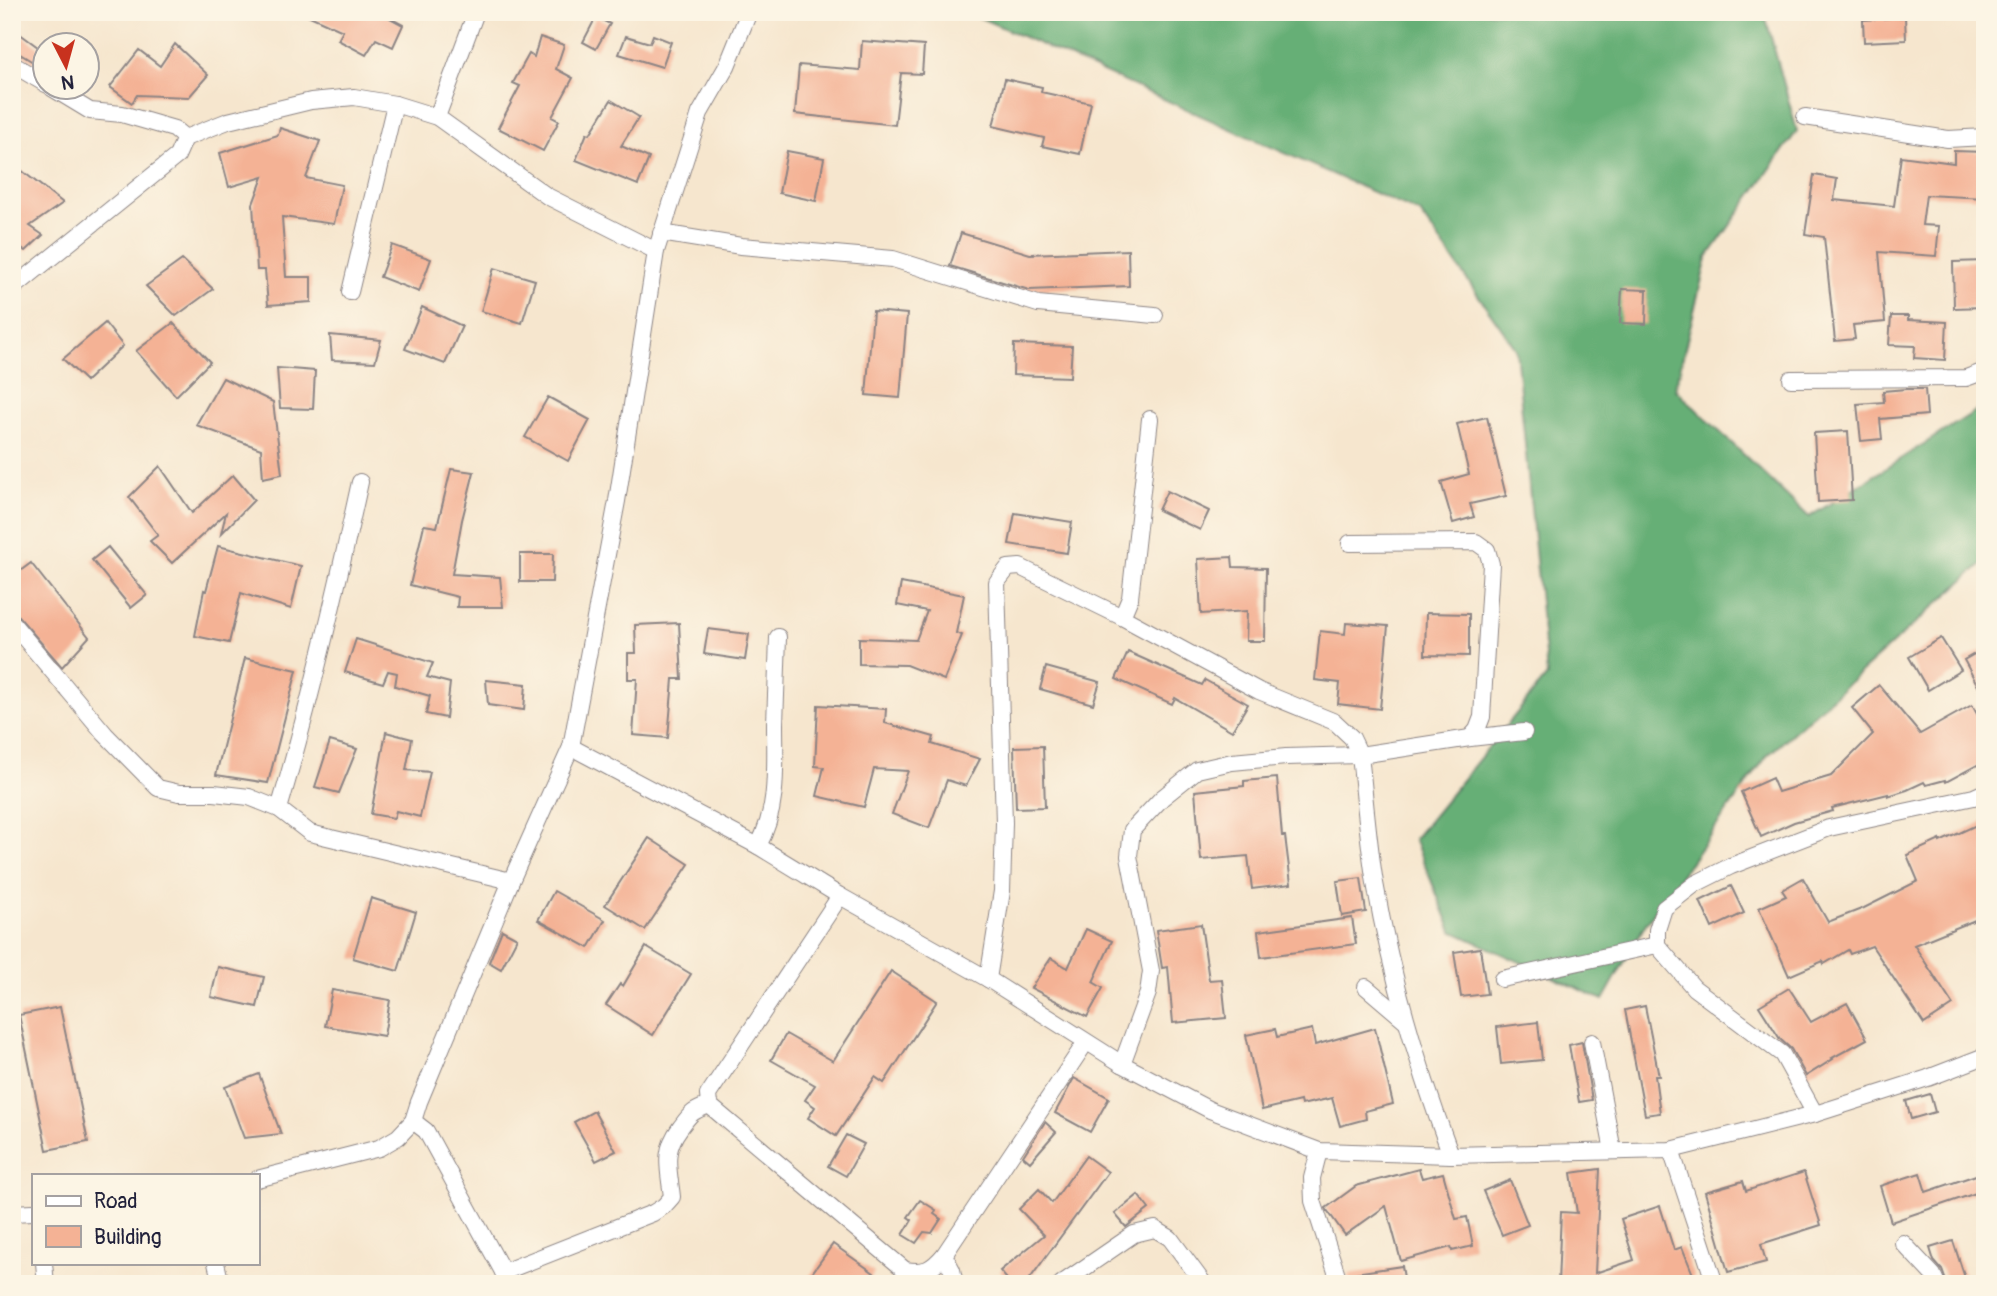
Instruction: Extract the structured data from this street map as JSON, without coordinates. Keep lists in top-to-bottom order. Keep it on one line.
{"legend":["Road","Building"],"north":"bottom"}
